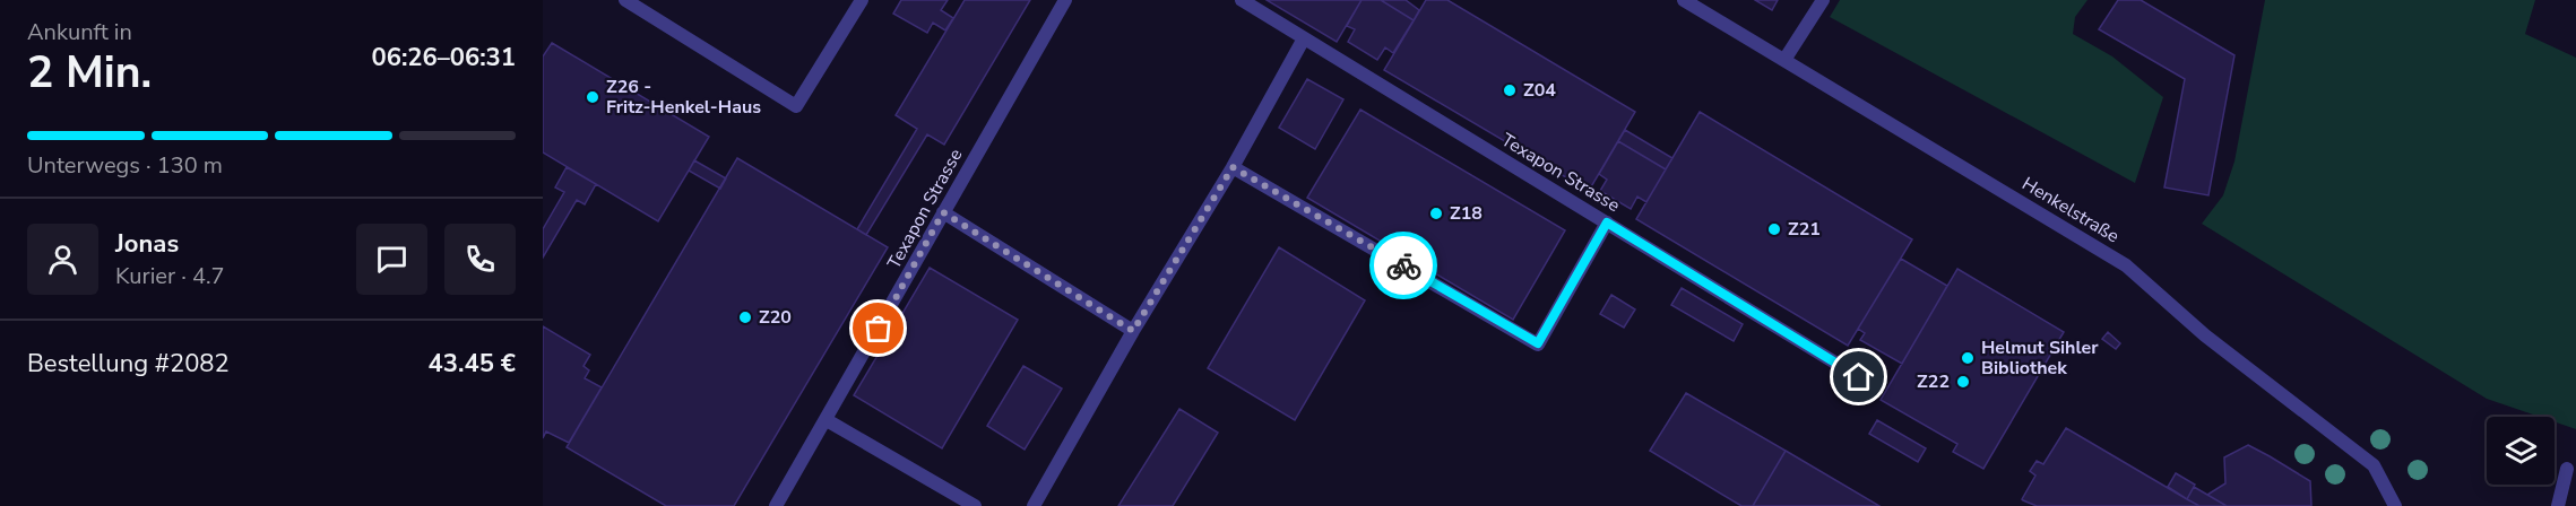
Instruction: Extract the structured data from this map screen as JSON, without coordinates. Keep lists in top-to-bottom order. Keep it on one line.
{"streets":{"lane":["Texapon Strasse","Henkelstraße"]},"places":["Z04","Z26 - Fritz-Henkel-Haus","Z18","Z21","Z20","Helmut Sihler Bibliothek","Z22"],"page":{"heading":["2 Min.","Ankunft in","06:26–06:31"],"panel":["Jonas","Kurier · 4.7","Bestellung #2082","43.45 €"],"bar":"Unterwegs · 130 m"}}
